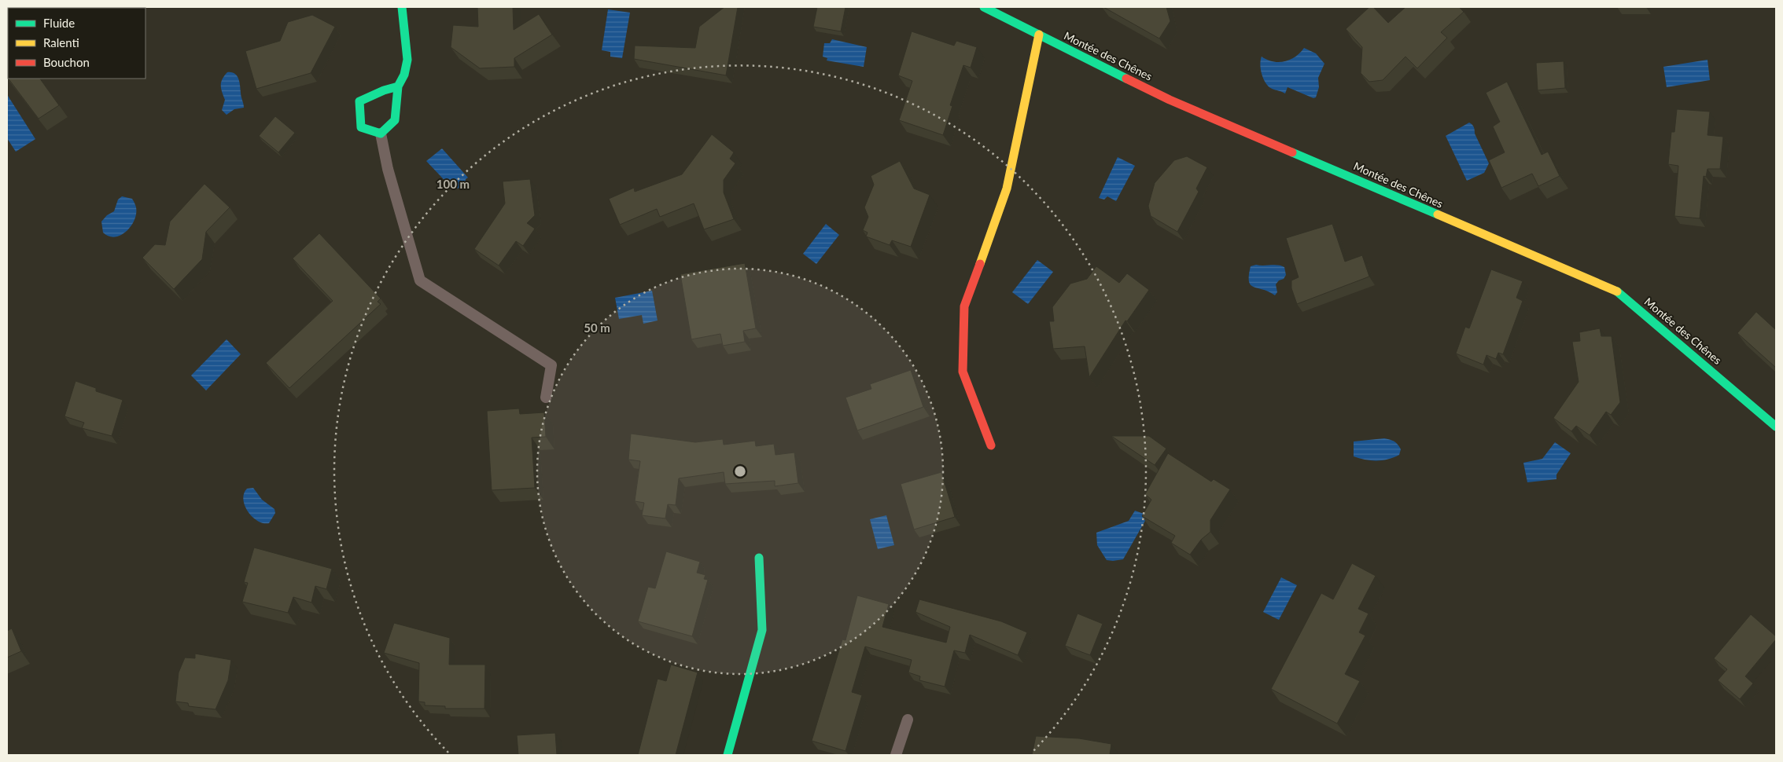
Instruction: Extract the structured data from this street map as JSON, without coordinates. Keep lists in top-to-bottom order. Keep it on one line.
{"streets":{"street":["Montée des Chênes"]},"legend":["Fluide","Ralenti","Bouchon"],"rings":["100 m","50 m"]}
